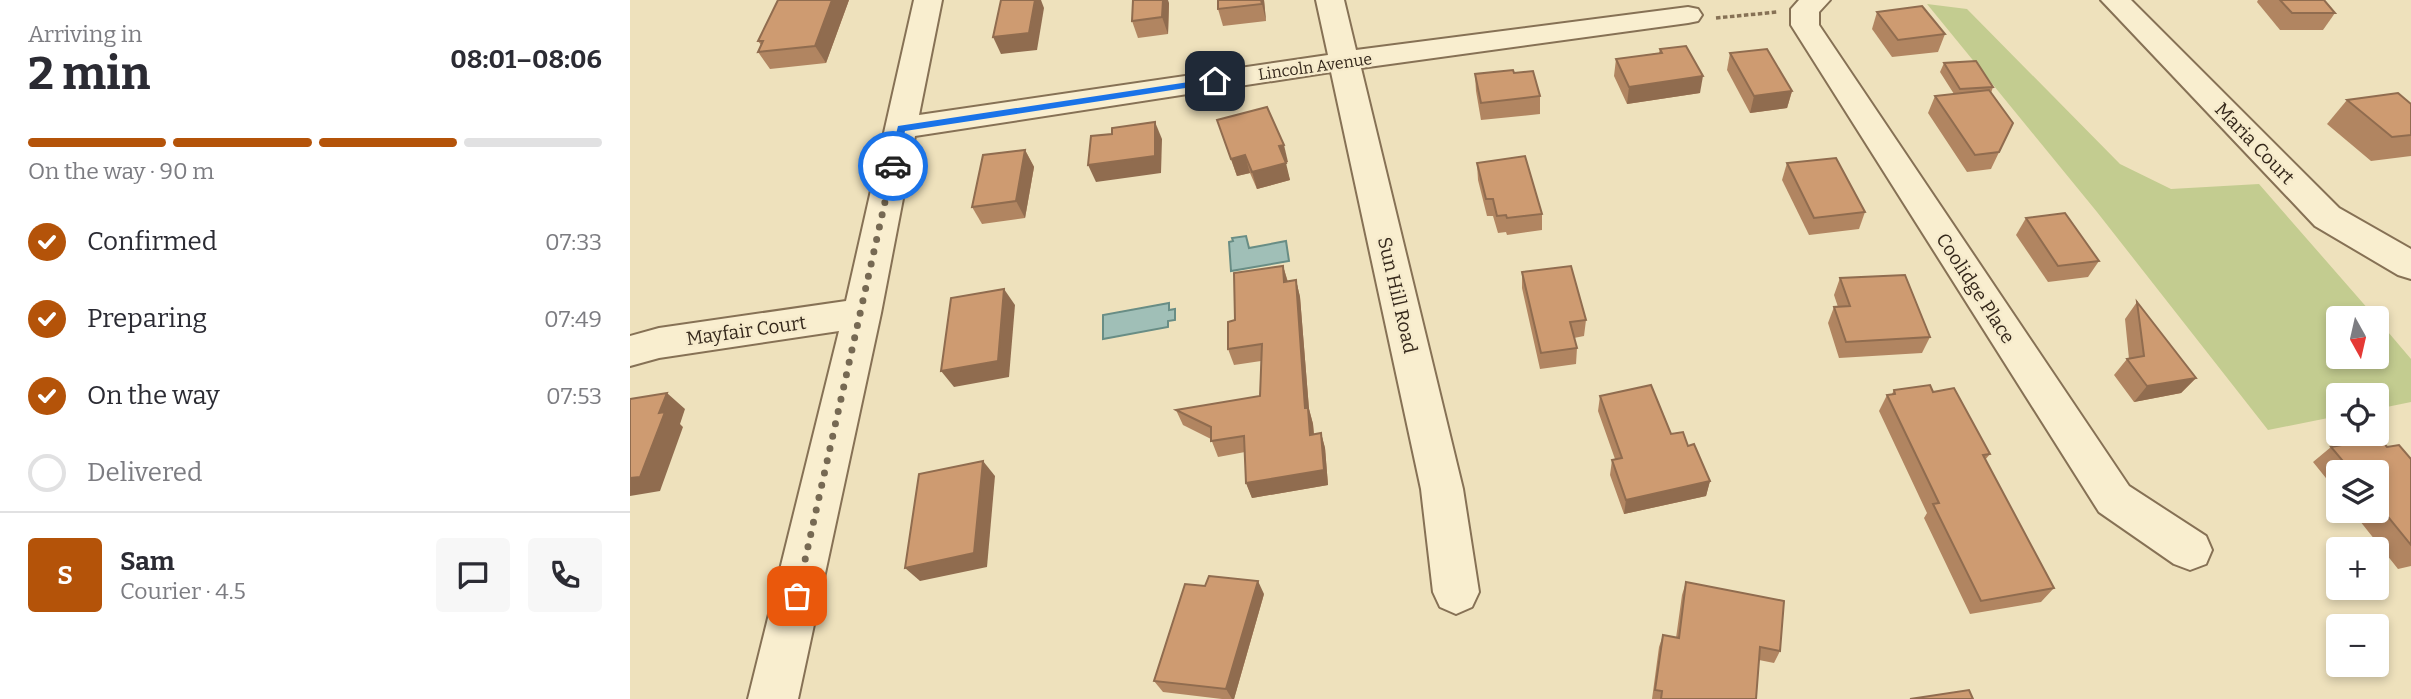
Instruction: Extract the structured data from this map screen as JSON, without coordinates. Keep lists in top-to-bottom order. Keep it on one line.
{"streets":{"street":["Lincoln Avenue","Maria Court","Coolidge Place","Sun Hill Road","Mayfair Court"]},"crossings":[["Lincoln Avenue","Sun Hill Road"]],"north":"bottom","page":{"heading":["2 min","Arriving in","08:01–08:06"],"panel":["Sam","Courier · 4.5"],"bar":"On the way · 90 m","list":[["Confirmed","07:33"],["Preparing","07:49"],["On the way","07:53"],"Delivered"],"map_buttons":["+","−"],"round":"S"}}
